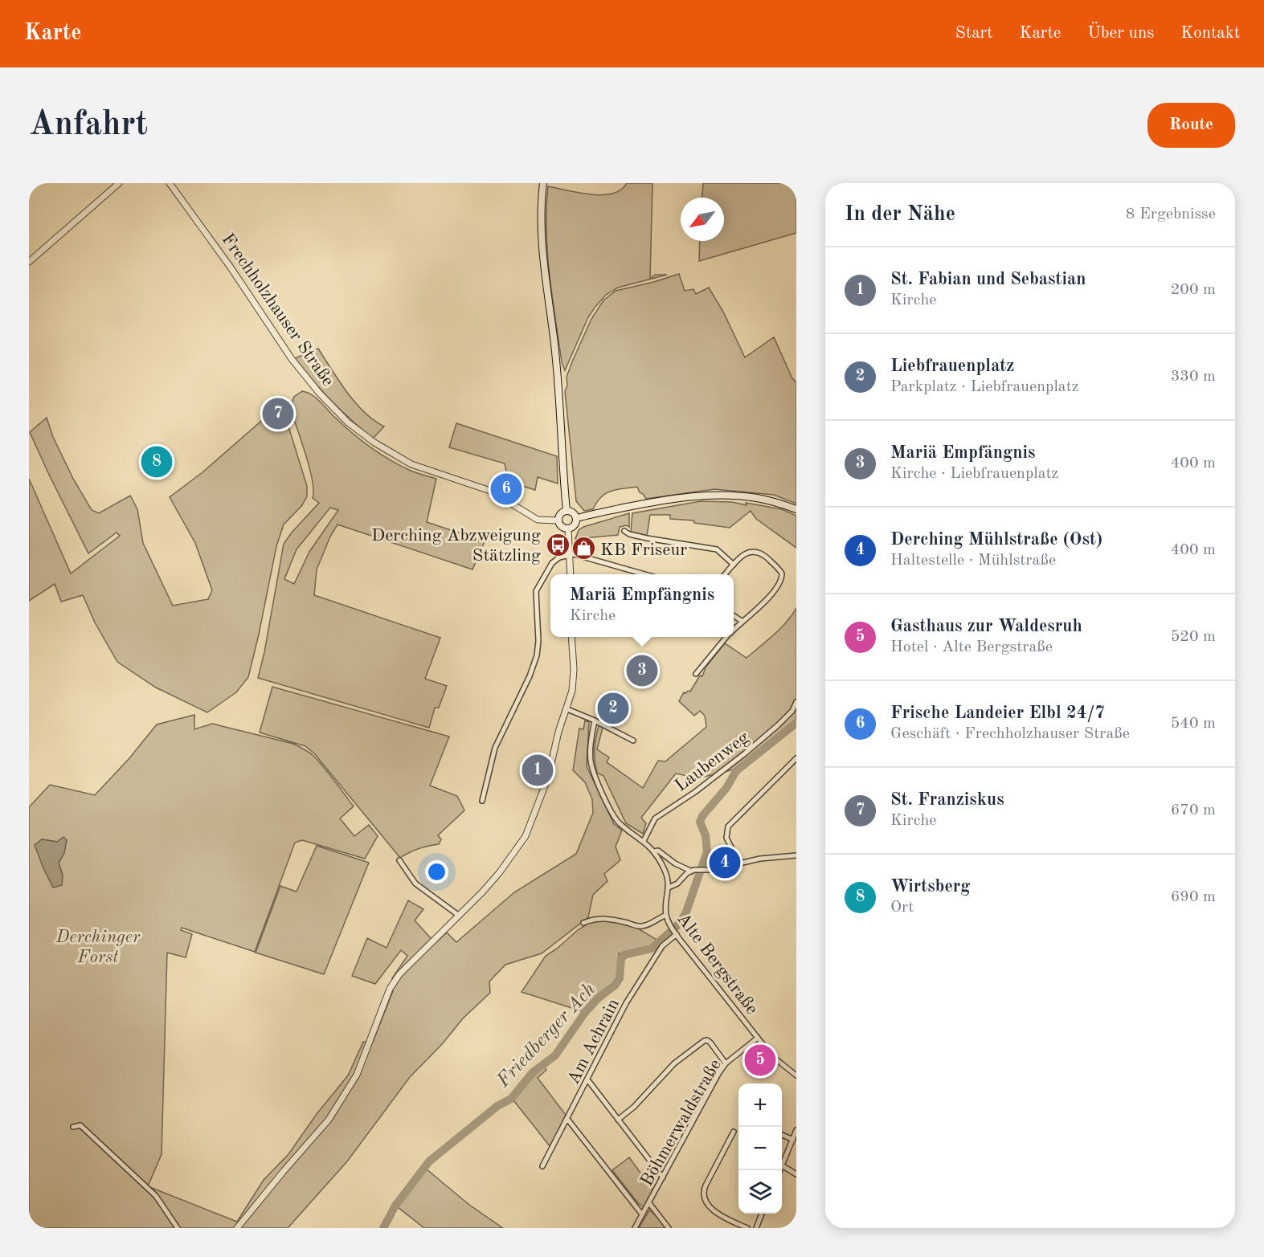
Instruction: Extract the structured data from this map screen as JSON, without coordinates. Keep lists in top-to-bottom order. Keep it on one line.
{"streets":{"street":["Frechholzhauser Straße","Laubenweg","Alte Bergstraße","Am Achrain","Böhmerwaldstraße"]},"crossings":[["Laubenweg","Alte Bergstraße"],["Alte Bergstraße","Am Achrain"],["Alte Bergstraße","Böhmerwaldstraße"]],"water":["Friedberger Ach"],"parks":["Derchinger Forst"],"places":{"bus stop":["Derching Abzweigung Stätzling"],"shop":["KB Friseur"]},"north":"bottom left","page":{"header":"Karte","nav":["Start","Karte","Über uns","Kontakt"],"buttons":"Route","title":"Anfahrt","heading":["In der Nähe","8 Ergebnisse"],"list":[{"mark":"1","name":"St. Fabian und Sebastian","note":"Kirche","value":"200 m"},{"mark":"2","name":"Liebfrauenplatz","note":"Parkplatz · Liebfrauenplatz","value":"330 m"},{"mark":"3","name":"Mariä Empfängnis","note":"Kirche · Liebfrauenplatz","value":"400 m"},{"mark":"4","name":"Derching Mühlstraße (Ost)","note":"Haltestelle · Mühlstraße","value":"400 m"},{"mark":"5","name":"Gasthaus zur Waldesruh","note":"Hotel · Alte Bergstraße","value":"520 m"},{"mark":"6","name":"Frische Landeier Elbl 24/7","note":"Geschäft · Frechholzhauser Straße","value":"540 m"},{"mark":"7","name":"St. Franziskus","note":"Kirche","value":"670 m"},{"mark":"8","name":"Wirtsberg","note":"Ort","value":"690 m"}],"pins":["7","8","6","3","2","1","4","5"],"popup":["Mariä Empfängnis","Kirche"],"map_buttons":["+","−"]}}
